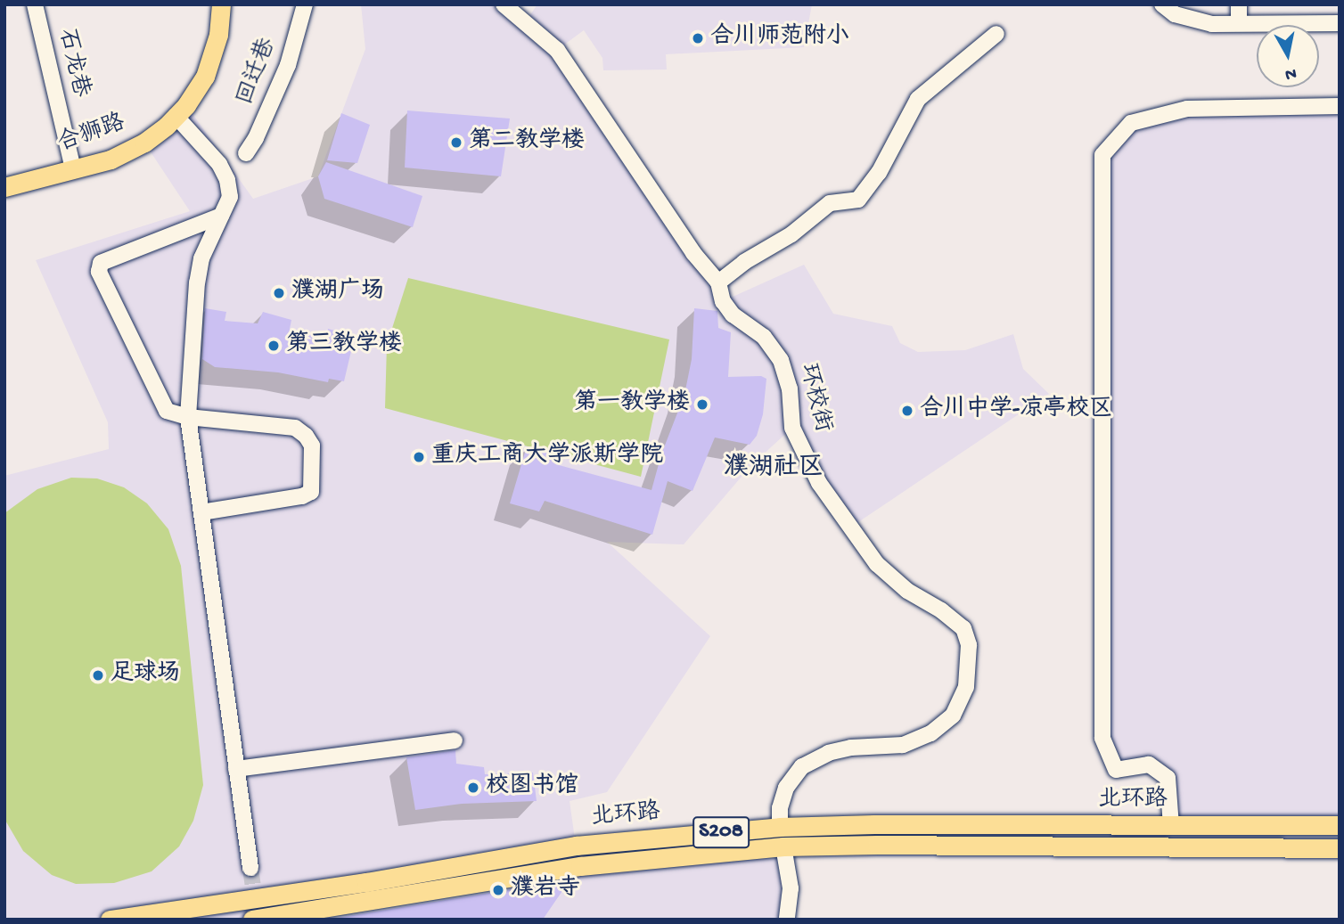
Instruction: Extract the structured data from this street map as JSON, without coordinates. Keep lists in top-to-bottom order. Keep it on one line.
{"streets":{"main road":["合狮路","北环路","S208"],"street":["石龙巷","回迁巷","环校街"]},"crossings":[["石龙巷","合狮路"],["环校街","北环路"]],"districts":["濮湖社区"],"places":["合川师范附小","第二教学楼","濮湖广场","第三教学楼","第一教学楼","合川中学-凉亭校区","重庆工商大学派斯学院","足球场","校图书馆","濮岩寺"],"north":"bottom"}
